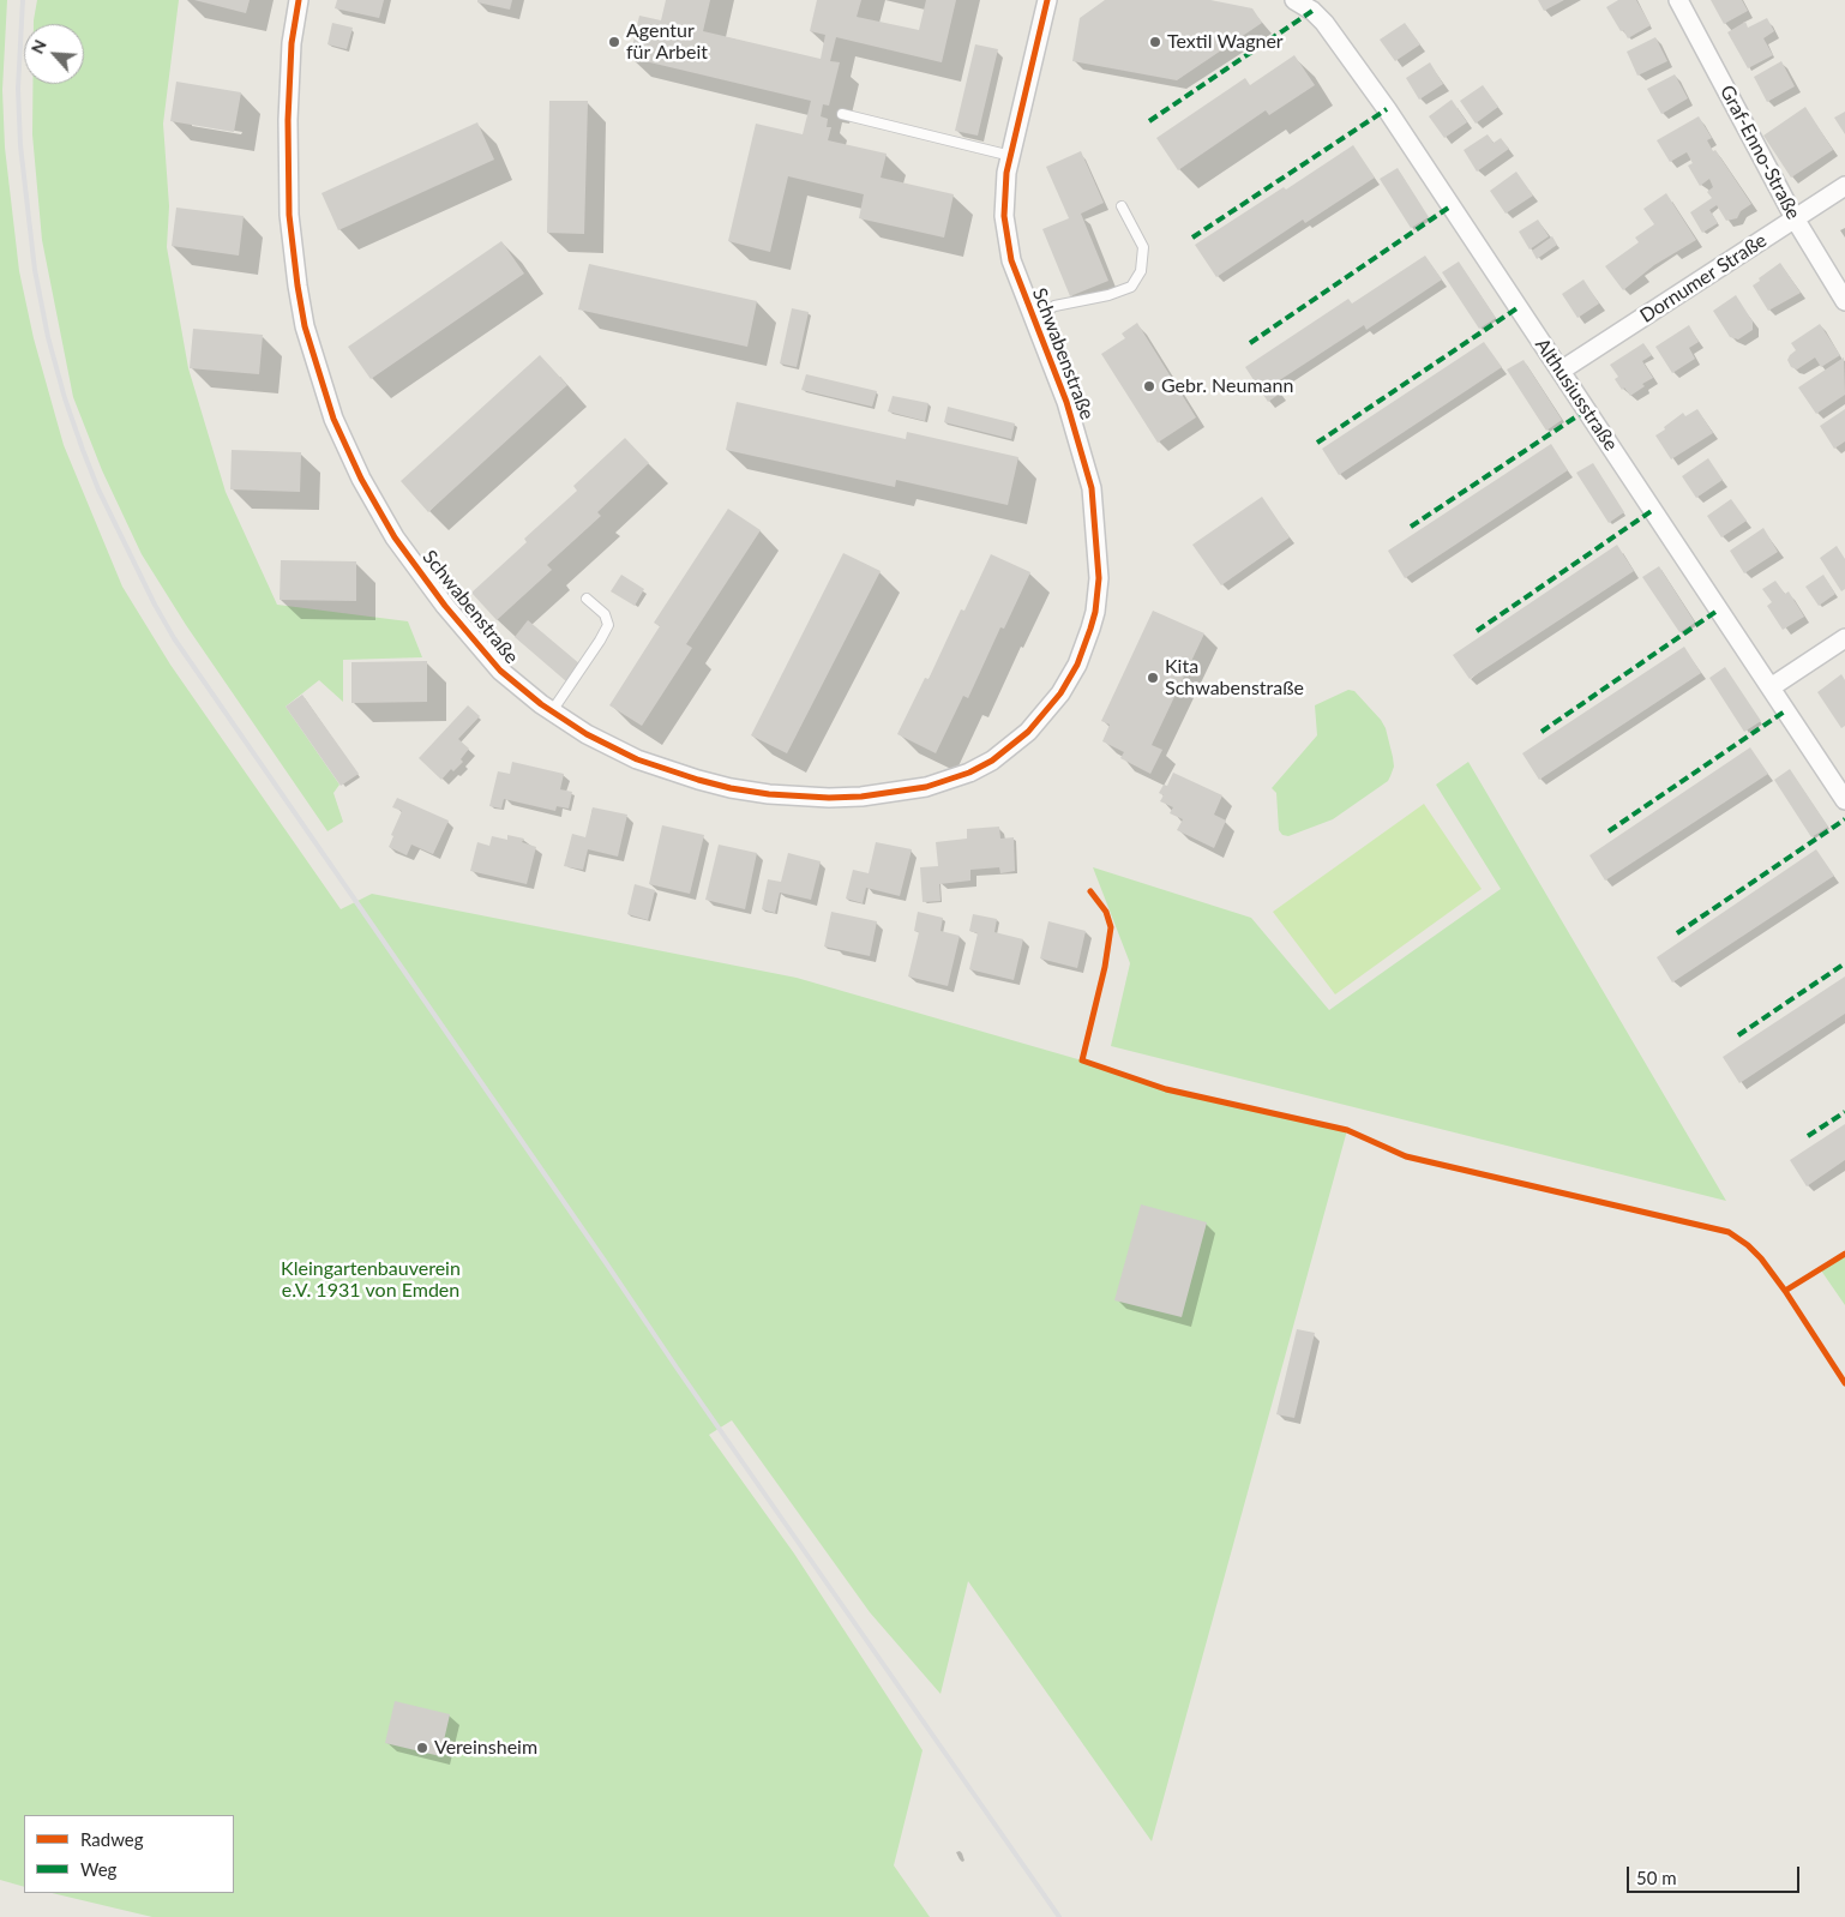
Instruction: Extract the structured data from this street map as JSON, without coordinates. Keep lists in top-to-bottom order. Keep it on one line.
{"streets":{"street":["Graf-Enno-Straße","Dornumer Straße","Schwabenstraße","Althusiusstraße"]},"crossings":[["Graf-Enno-Straße","Dornumer Straße"],["Dornumer Straße","Althusiusstraße"]],"parks":["Kleingartenbauverein e.V. 1931 von Emden"],"places":["Agentur für Arbeit","Textil Wagner","Gebr. Neumann","Kita Schwabenstraße","Vereinsheim"],"legend":["Radweg","Weg"],"scale_bar":"50 m","north":"top left"}
